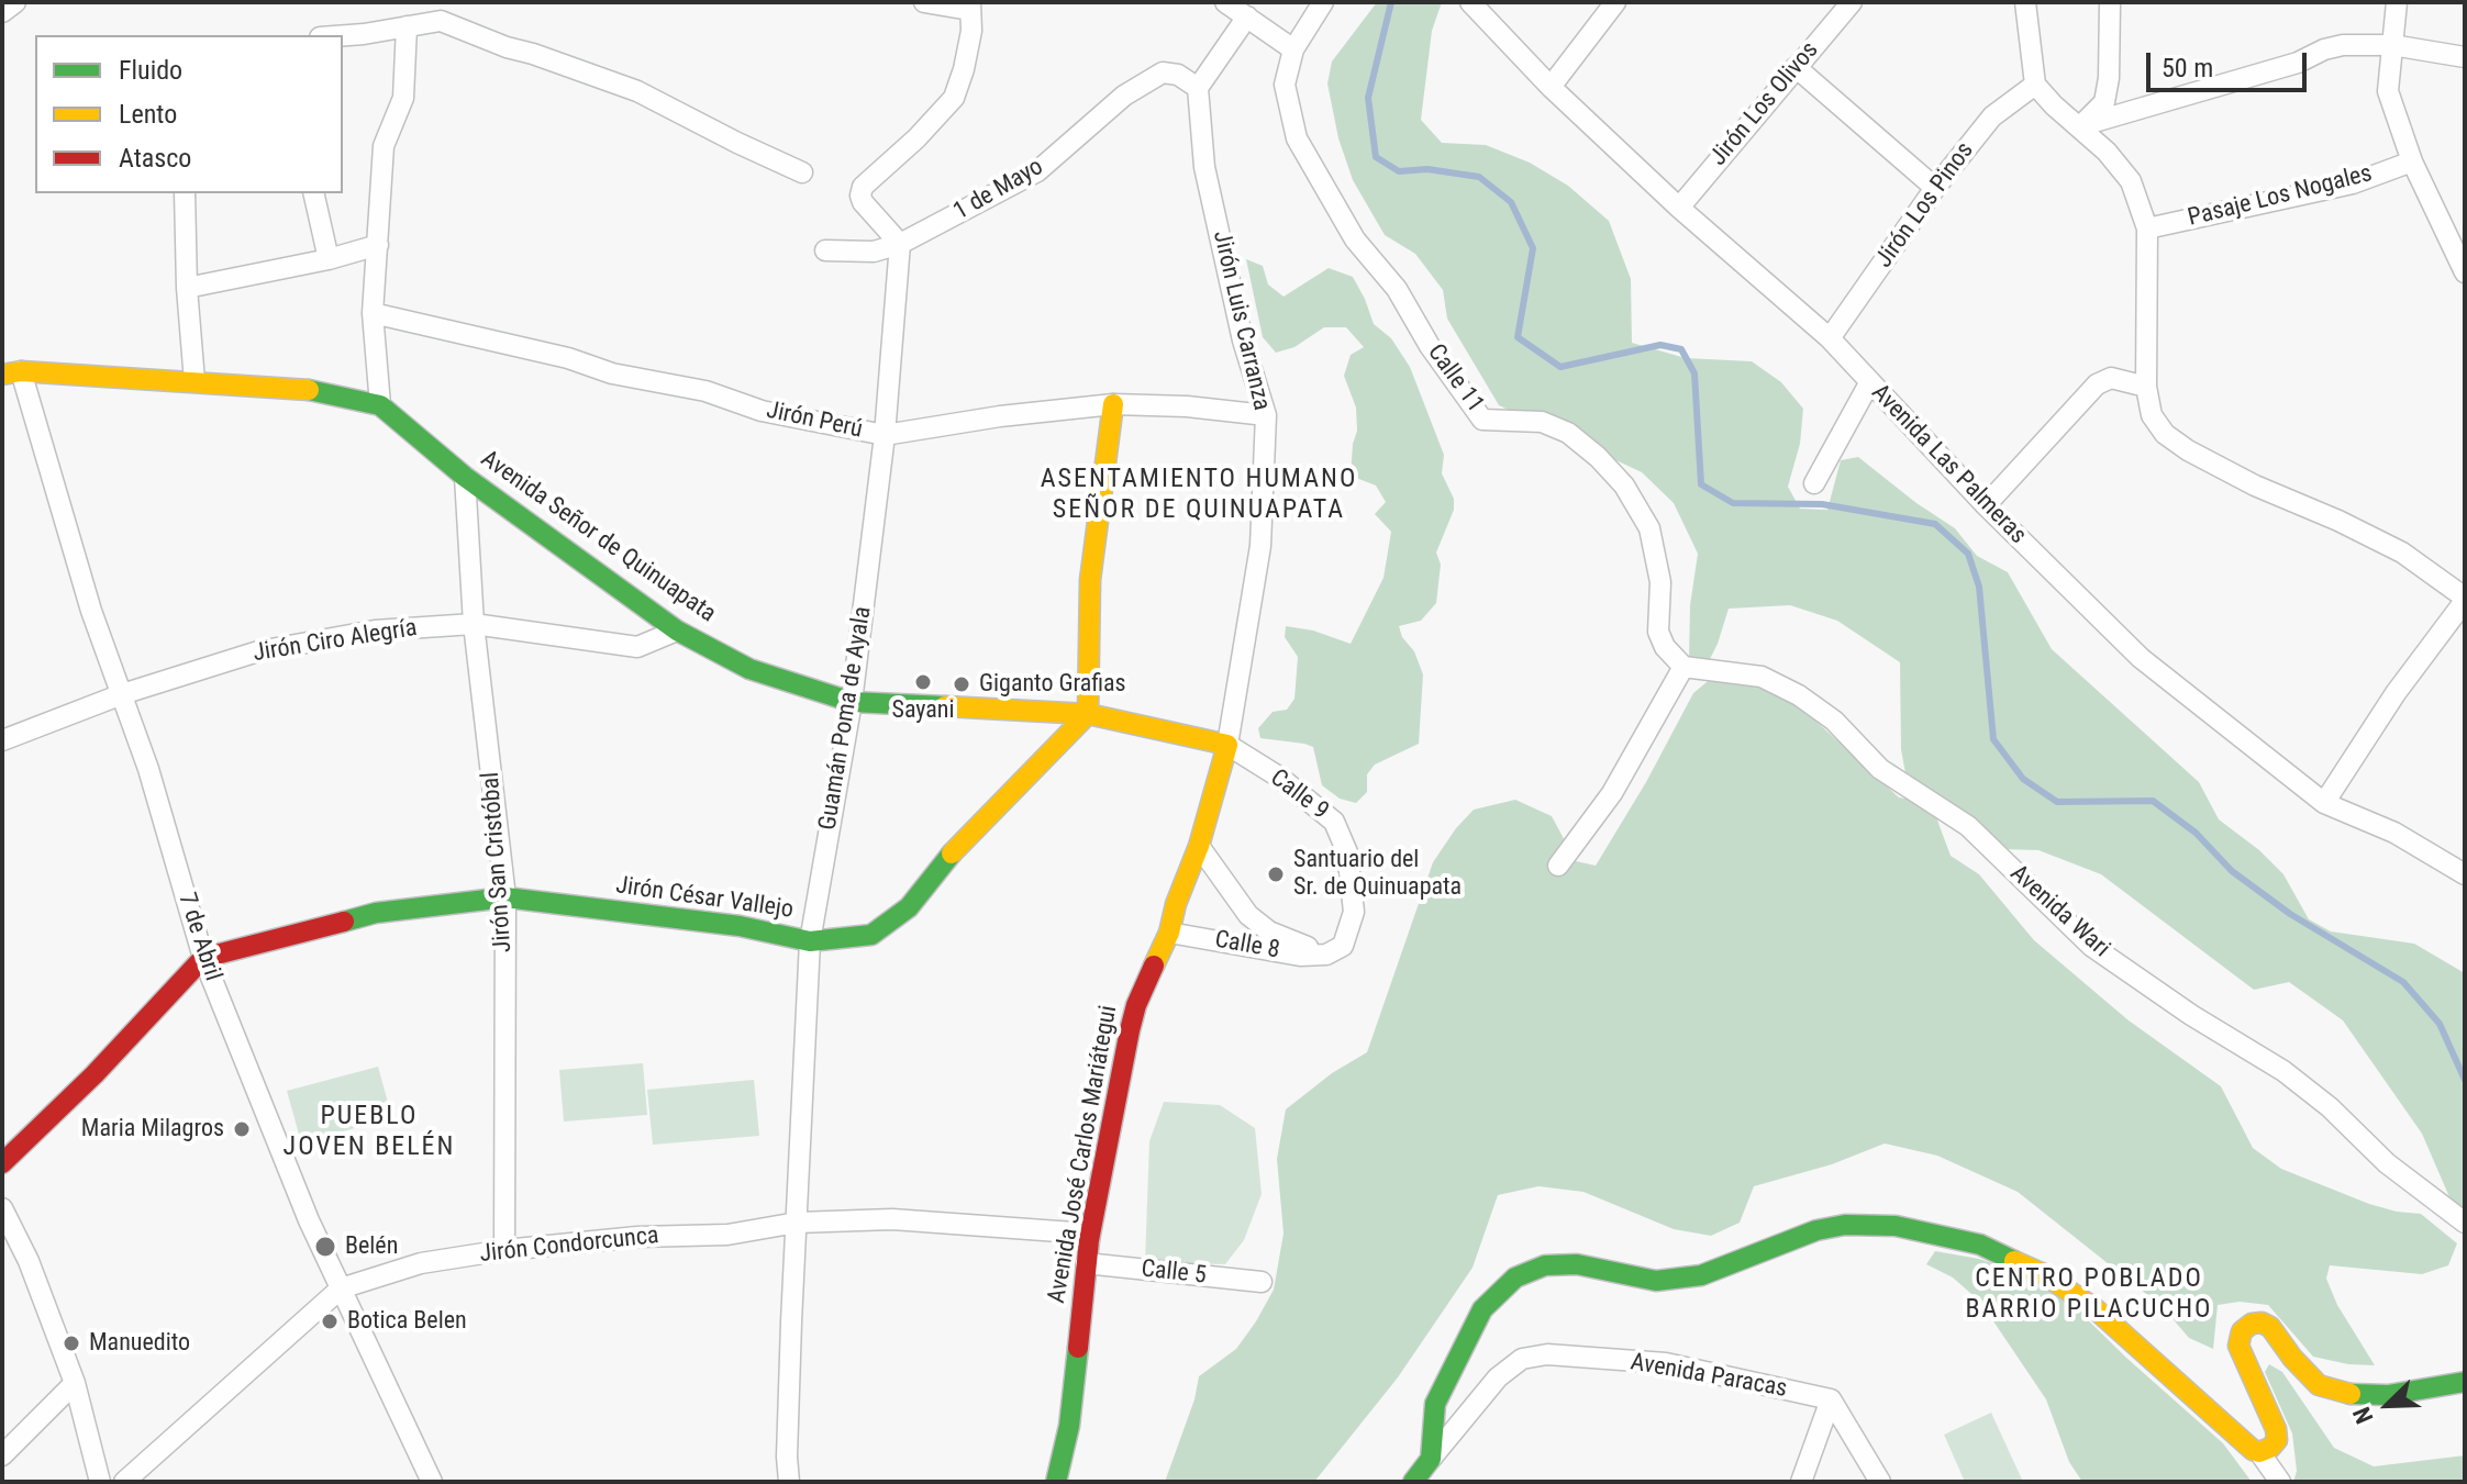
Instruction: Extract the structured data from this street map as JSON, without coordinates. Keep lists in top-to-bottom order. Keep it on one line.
{"streets":{"street":["Jirón Los Olivos","1 de Mayo","Pasaje Los Nogales","Jirón Los Pinos","Jirón Luis Carranza","Calle 11","Jirón Perú","Avenida Las Palmeras","Avenida Señor de Quinuapata","Jirón Ciro Alegría","Guamán Poma de Ayala","Calle 9","Jirón San Cristóbal","Jirón César Vallejo","Avenida Wari","7 de Abril","Calle 8","Avenida José Carlos Mariátegui","Jirón Condorcunca","Calle 5","Avenida Paracas"]},"crossings":[["Jirón Los Olivos","Avenida Las Palmeras"],["1 de Mayo","Jirón Luis Carranza"],["1 de Mayo","Guamán Poma de Ayala"],["Jirón Los Pinos","Avenida Las Palmeras"],["Jirón Luis Carranza","Jirón Perú"],["Jirón Luis Carranza","Avenida Señor de Quinuapata"],["Jirón Luis Carranza","Calle 9"],["Jirón Luis Carranza","Avenida José Carlos Mariátegui"],["Calle 11","Avenida Wari"],["Jirón Perú","Guamán Poma de Ayala"],["Avenida Señor de Quinuapata","Jirón Ciro Alegría"],["Avenida Señor de Quinuapata","Guamán Poma de Ayala"],["Avenida Señor de Quinuapata","Calle 9"],["Avenida Señor de Quinuapata","Jirón San Cristóbal"],["Avenida Señor de Quinuapata","Jirón César Vallejo"],["Avenida Señor de Quinuapata","7 de Abril"],["Avenida Señor de Quinuapata","Avenida José Carlos Mariátegui"],["Jirón Ciro Alegría","Jirón San Cristóbal"],["Jirón Ciro Alegría","7 de Abril"],["Guamán Poma de Ayala","Jirón César Vallejo"],["Guamán Poma de Ayala","Jirón Condorcunca"],["Calle 9","Calle 8"],["Calle 9","Avenida José Carlos Mariátegui"],["Jirón San Cristóbal","Jirón César Vallejo"],["Jirón San Cristóbal","Jirón Condorcunca"],["Jirón César Vallejo","7 de Abril"],["7 de Abril","Jirón Condorcunca"],["Calle 8","Avenida José Carlos Mariátegui"],["Avenida José Carlos Mariátegui","Jirón Condorcunca"],["Avenida José Carlos Mariátegui","Calle 5"]],"districts":["ASENTAMIENTO HUMANO SEÑOR DE QUINUAPATA","PUEBLO JOVEN BELÉN","CENTRO POBLADO BARRIO PILACUCHO"],"places":["Sayani","Giganto Grafias","Santuario del Sr. de Quinuapata","Maria Milagros","Belén","Botica Belen","Manuedito"],"legend":["Fluido","Lento","Atasco"],"scale_bar":"50 m","north":"bottom left"}
